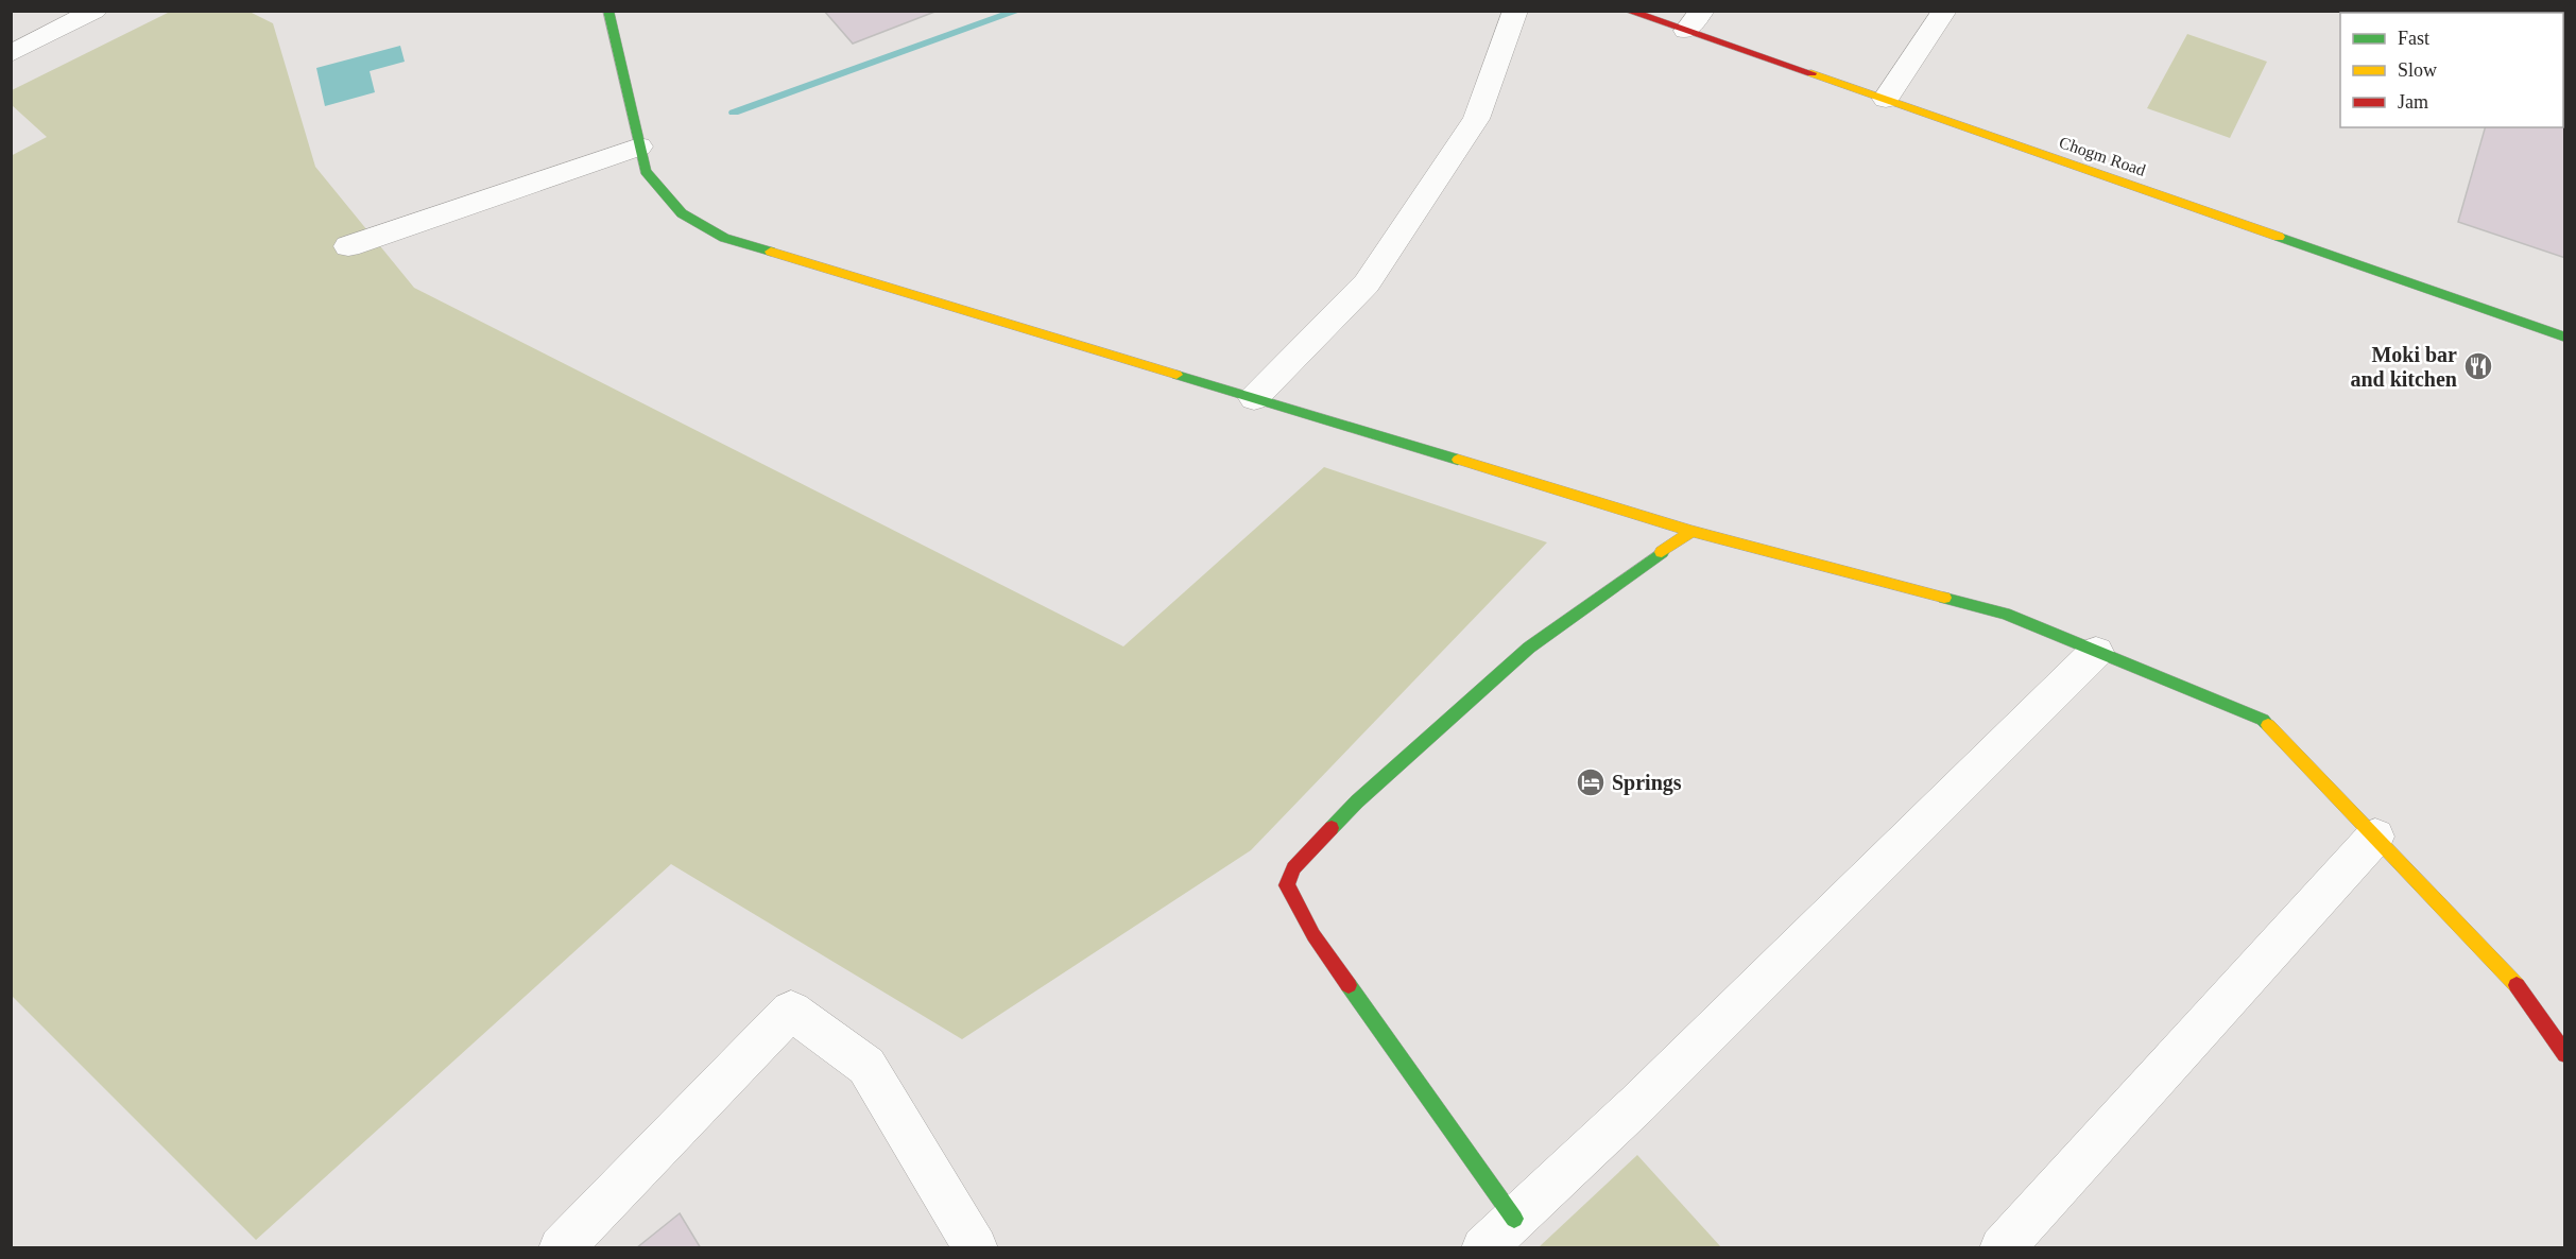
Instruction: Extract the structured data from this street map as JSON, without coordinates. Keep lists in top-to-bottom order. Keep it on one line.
{"streets":{"street":["Chogm Road"]},"places":{"restaurant":["Moki bar and kitchen"],"hotel":["Springs"]},"legend":["Fast","Slow","Jam"]}
